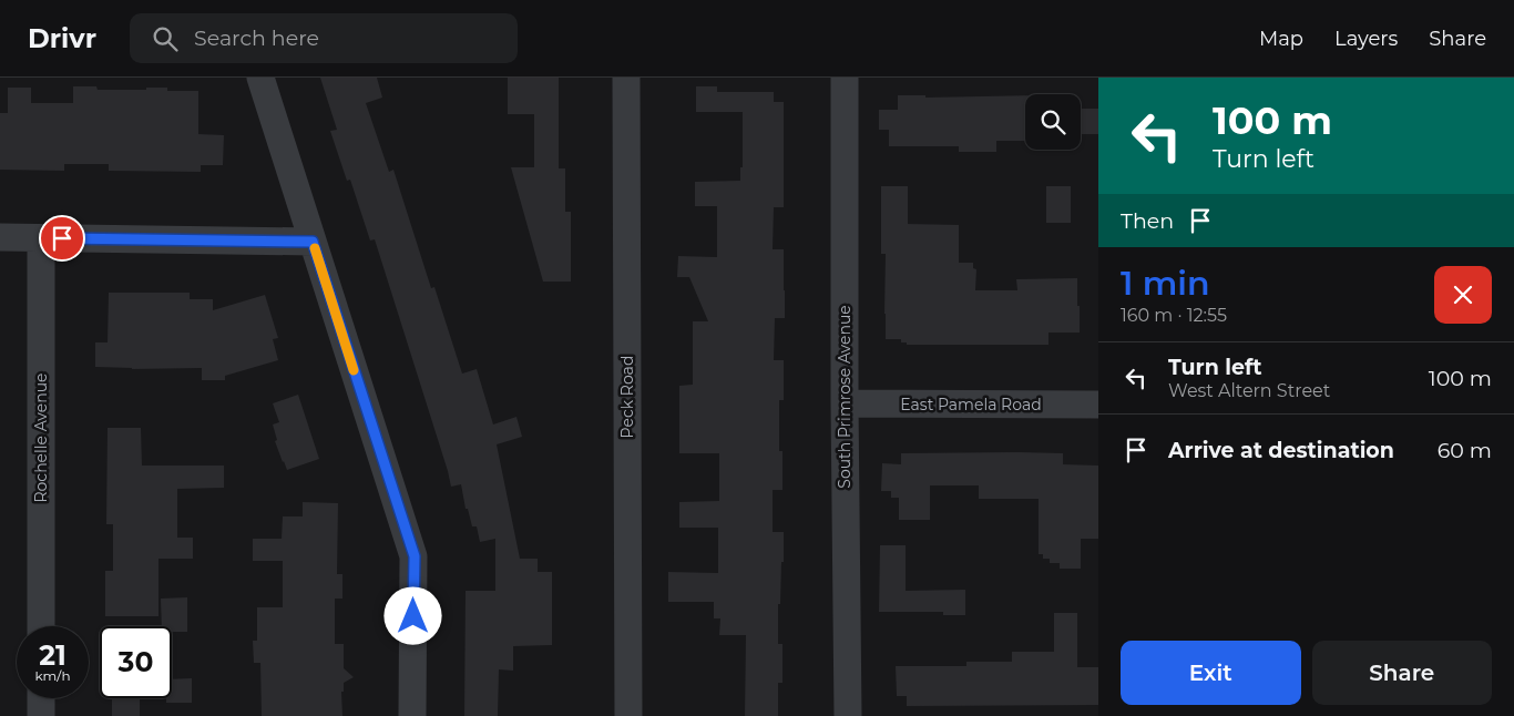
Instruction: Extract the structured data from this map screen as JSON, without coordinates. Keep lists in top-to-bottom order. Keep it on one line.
{"streets":{"street":["Peck Road","South Primrose Avenue","East Pamela Road","Rochelle Avenue"]},"crossings":[["South Primrose Avenue","East Pamela Road"]],"page":{"header":"Drivr","search":"Search here","nav":["Map","Layers","Share"],"turn":["100 m","Turn left"],"then":"Then","heading":["1 min","160 m · 12:55"],"list":[{"name":"Turn left","note":"West Altern Street","value":"100 m"},{"name":"Arrive at destination","value":"60 m"}],"speed":"21 km/h","limit":"30","buttons":["Exit","Share"]}}
